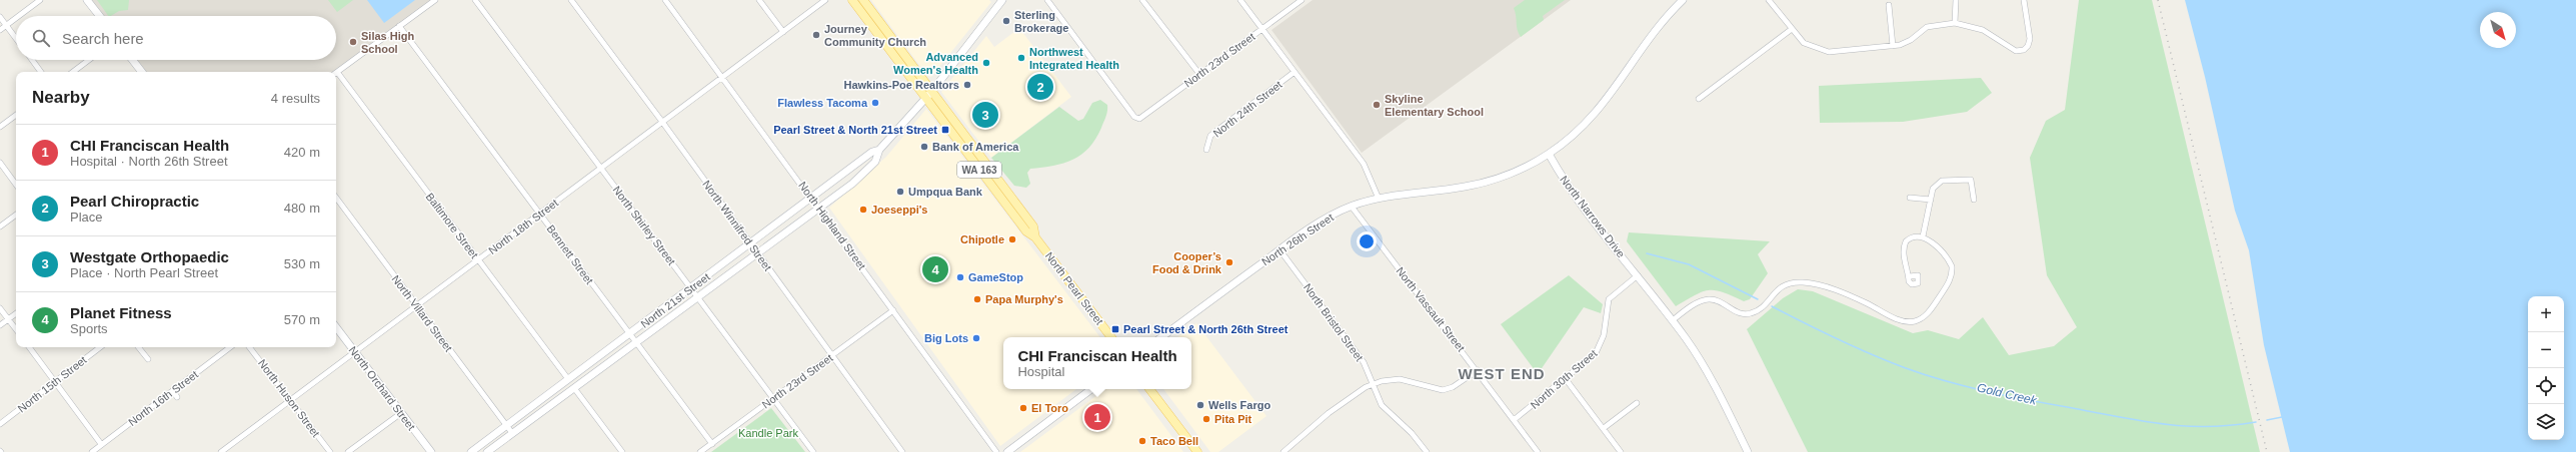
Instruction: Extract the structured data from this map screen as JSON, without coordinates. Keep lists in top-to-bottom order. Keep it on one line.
{"streets":{"main road":["WA 163","North Narrows Drive","North 26th Street","North Pearl Street","North 21st Street","North Orchard Street"],"street":["North 23rd Street","North 24th Street","Baltimore Street","North Shirley Street","North Winnifred Street","North Highland Street","North 18th Street","Bennett Street","North Vassault Street","North Villard Street","North Bristol Street","North 30th Street","North 15th Street","North 16th Street","North Huson Street"]},"crossings":[["North 23rd Street","North Shirley Street"],["North 23rd Street","North Winnifred Street"],["North 23rd Street","North Highland Street"],["North 23rd Street","Bennett Street"],["North Narrows Drive","North 26th Street"],["North Narrows Drive","North 30th Street"],["Baltimore Street","North 18th Street"],["Baltimore Street","North 21st Street"],["North Shirley Street","North 18th Street"],["North Shirley Street","North 21st Street"],["North Winnifred Street","North 18th Street"],["North Winnifred Street","North 21st Street"],["North Highland Street","North 18th Street"],["North Highland Street","North 21st Street"],["North 18th Street","Bennett Street"],["North 18th Street","North Villard Street"],["North 18th Street","North Orchard Street"],["North 18th Street","North Huson Street"],["North 26th Street","North Vassault Street"],["North 26th Street","North Bristol Street"],["Bennett Street","North 21st Street"],["North Pearl Street","North 21st Street"],["North 21st Street","North Villard Street"],["North Vassault Street","North 30th Street"]],"districts":["WEST END"],"water":["Gold Creek"],"parks":["Kandle Park"],"places":{"other":["Sterling Brokerage","Journey Community Church","Silas High School","Northwest Integrated Health","Advanced Women's Health","Hawkins-Poe Realtors","Flawless Tacoma","Skyline Elementary School","Bank of America","Umpqua Bank","Joeseppi's","Chipotle","Cooper’s Food & Drink","GameStop","Papa Murphy's","Big Lots","Wells Fargo","El Toro","Pita Pit","Taco Bell"],"transit":["Pearl Street & North 21st Street","Pearl Street & North 26th Street"]},"north":"bottom right","page":{"search":"Search here","pins":["2","3","4","1"],"heading":["Nearby","4 results"],"list":[{"mark":"1","name":"CHI Franciscan Health","note":"Hospital · North 26th Street","value":"420 m"},{"mark":"2","name":"Pearl Chiropractic","note":"Place","value":"480 m"},{"mark":"3","name":"Westgate Orthopaedic","note":"Place · North Pearl Street","value":"530 m"},{"mark":"4","name":"Planet Fitness","note":"Sports","value":"570 m"}],"map_buttons":["+","−"],"popup":["CHI Franciscan Health","Hospital"]}}
